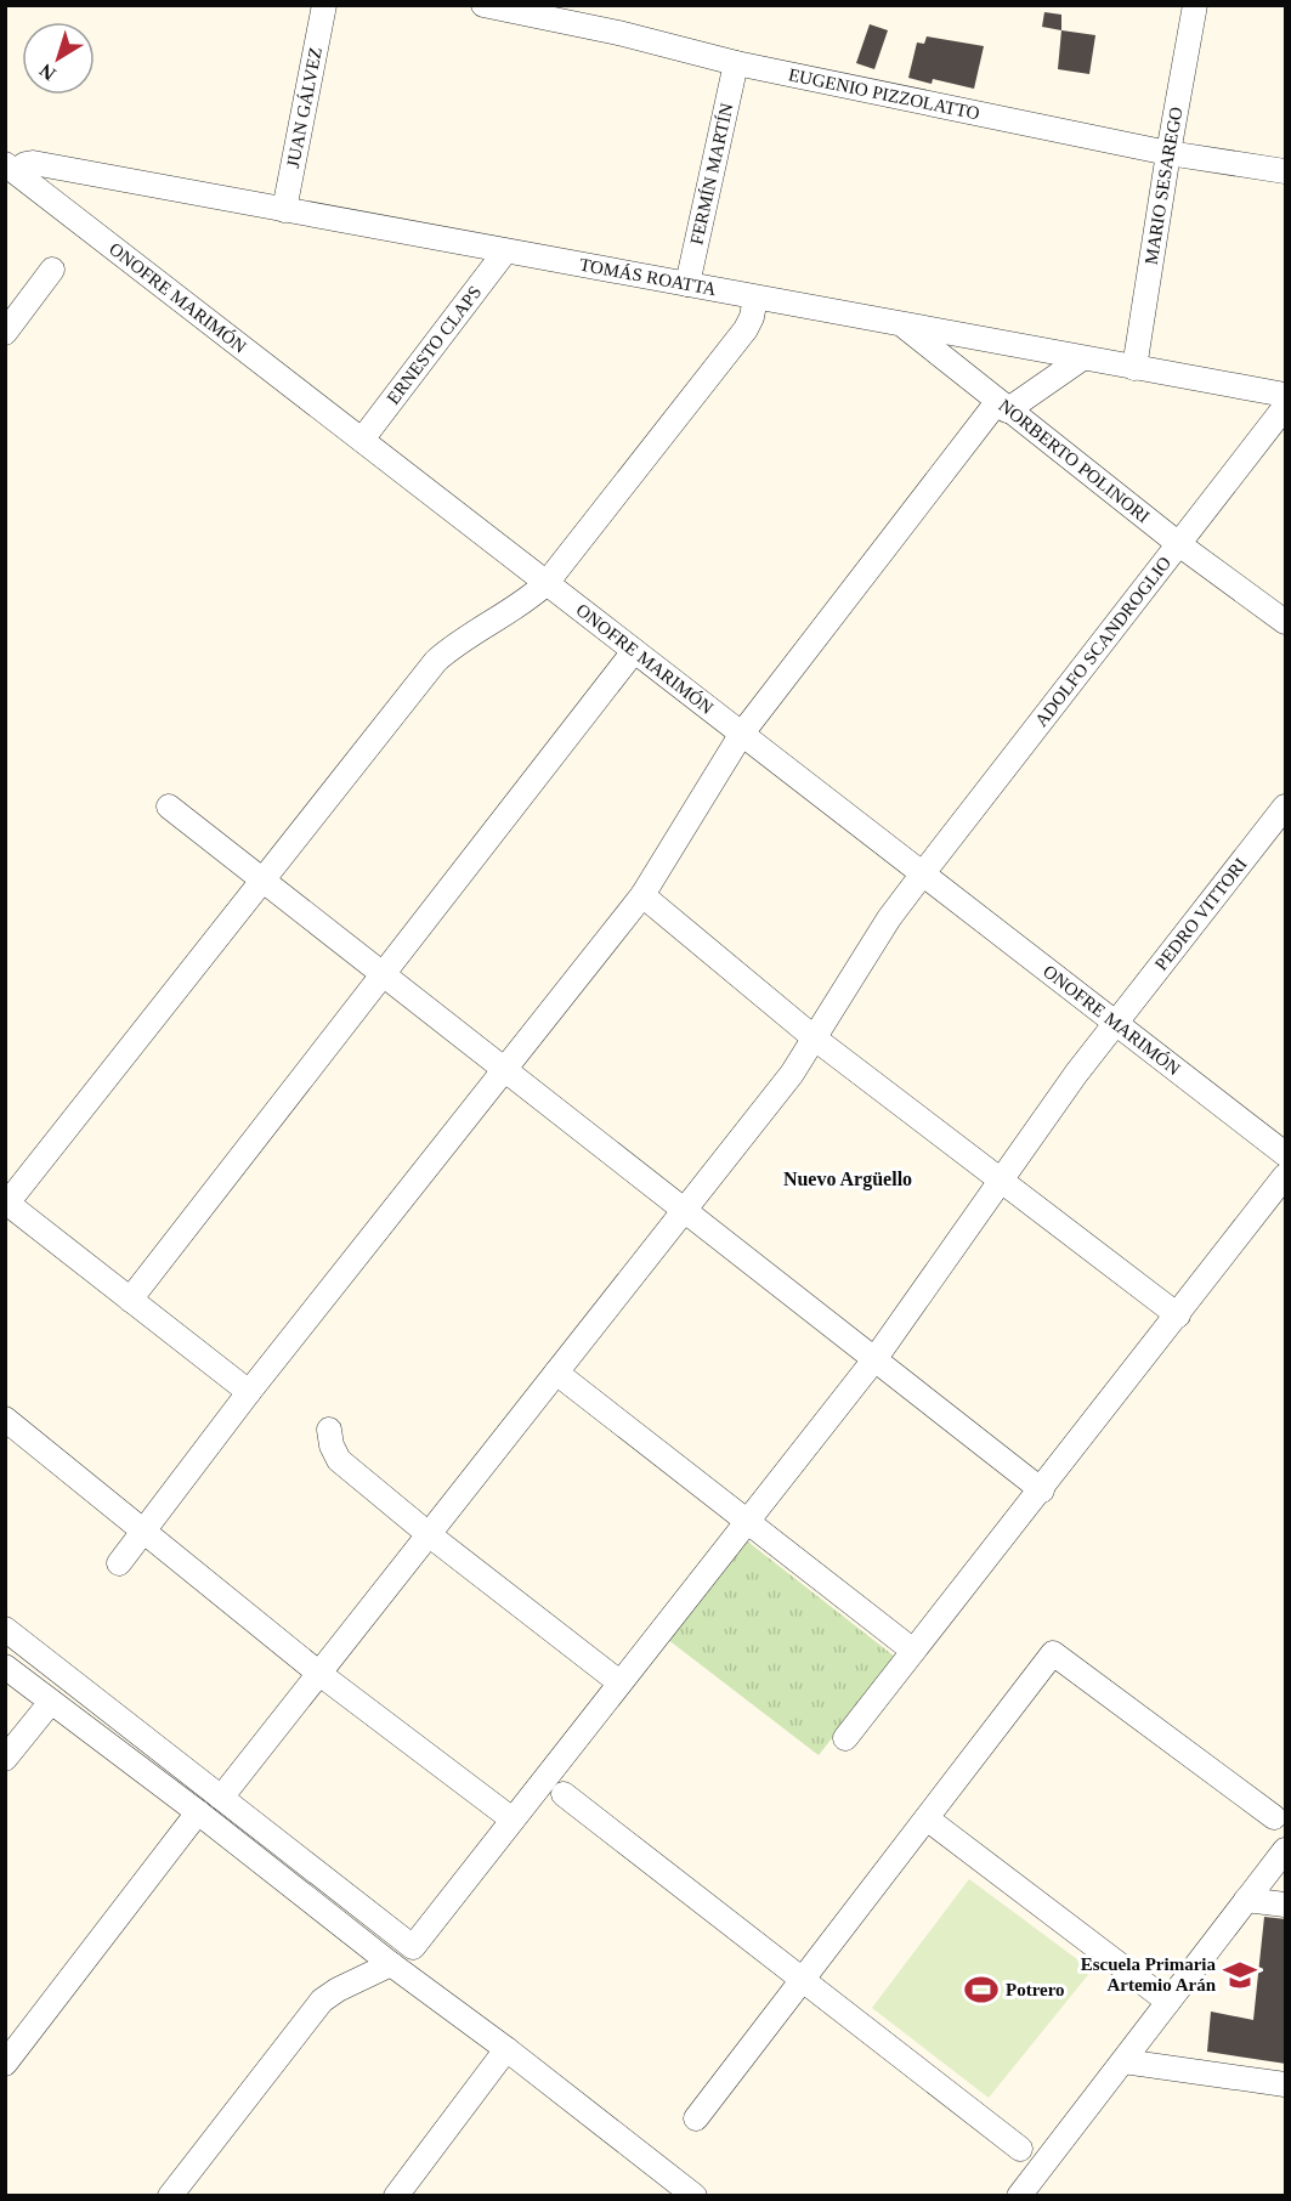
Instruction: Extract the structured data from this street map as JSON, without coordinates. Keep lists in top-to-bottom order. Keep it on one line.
{"streets":{"street":["EUGENIO PIZZOLATTO","JUAN GÁLVEZ","FERMÍN MARTÍN","MARIO SESAREGO","TOMÁS ROATTA","ONOFRE MARIMÓN","ERNESTO CLAPS","NORBERTO POLINORI","ADOLFO SCANDROGLIO","PEDRO VITTORI"]},"crossings":[["EUGENIO PIZZOLATTO","FERMÍN MARTÍN"],["EUGENIO PIZZOLATTO","MARIO SESAREGO"],["JUAN GÁLVEZ","TOMÁS ROATTA"],["FERMÍN MARTÍN","TOMÁS ROATTA"],["MARIO SESAREGO","TOMÁS ROATTA"],["TOMÁS ROATTA","ONOFRE MARIMÓN"],["TOMÁS ROATTA","ERNESTO CLAPS"],["TOMÁS ROATTA","NORBERTO POLINORI"],["ONOFRE MARIMÓN","ERNESTO CLAPS"],["ONOFRE MARIMÓN","ADOLFO SCANDROGLIO"],["ONOFRE MARIMÓN","PEDRO VITTORI"],["NORBERTO POLINORI","ADOLFO SCANDROGLIO"],["ADOLFO SCANDROGLIO","PEDRO VITTORI"]],"districts":["Nuevo Argüello"],"places":{"school or university":["Escuela Primaria Artemio Arán"],"sports":["Potrero"]},"north":"bottom left"}
